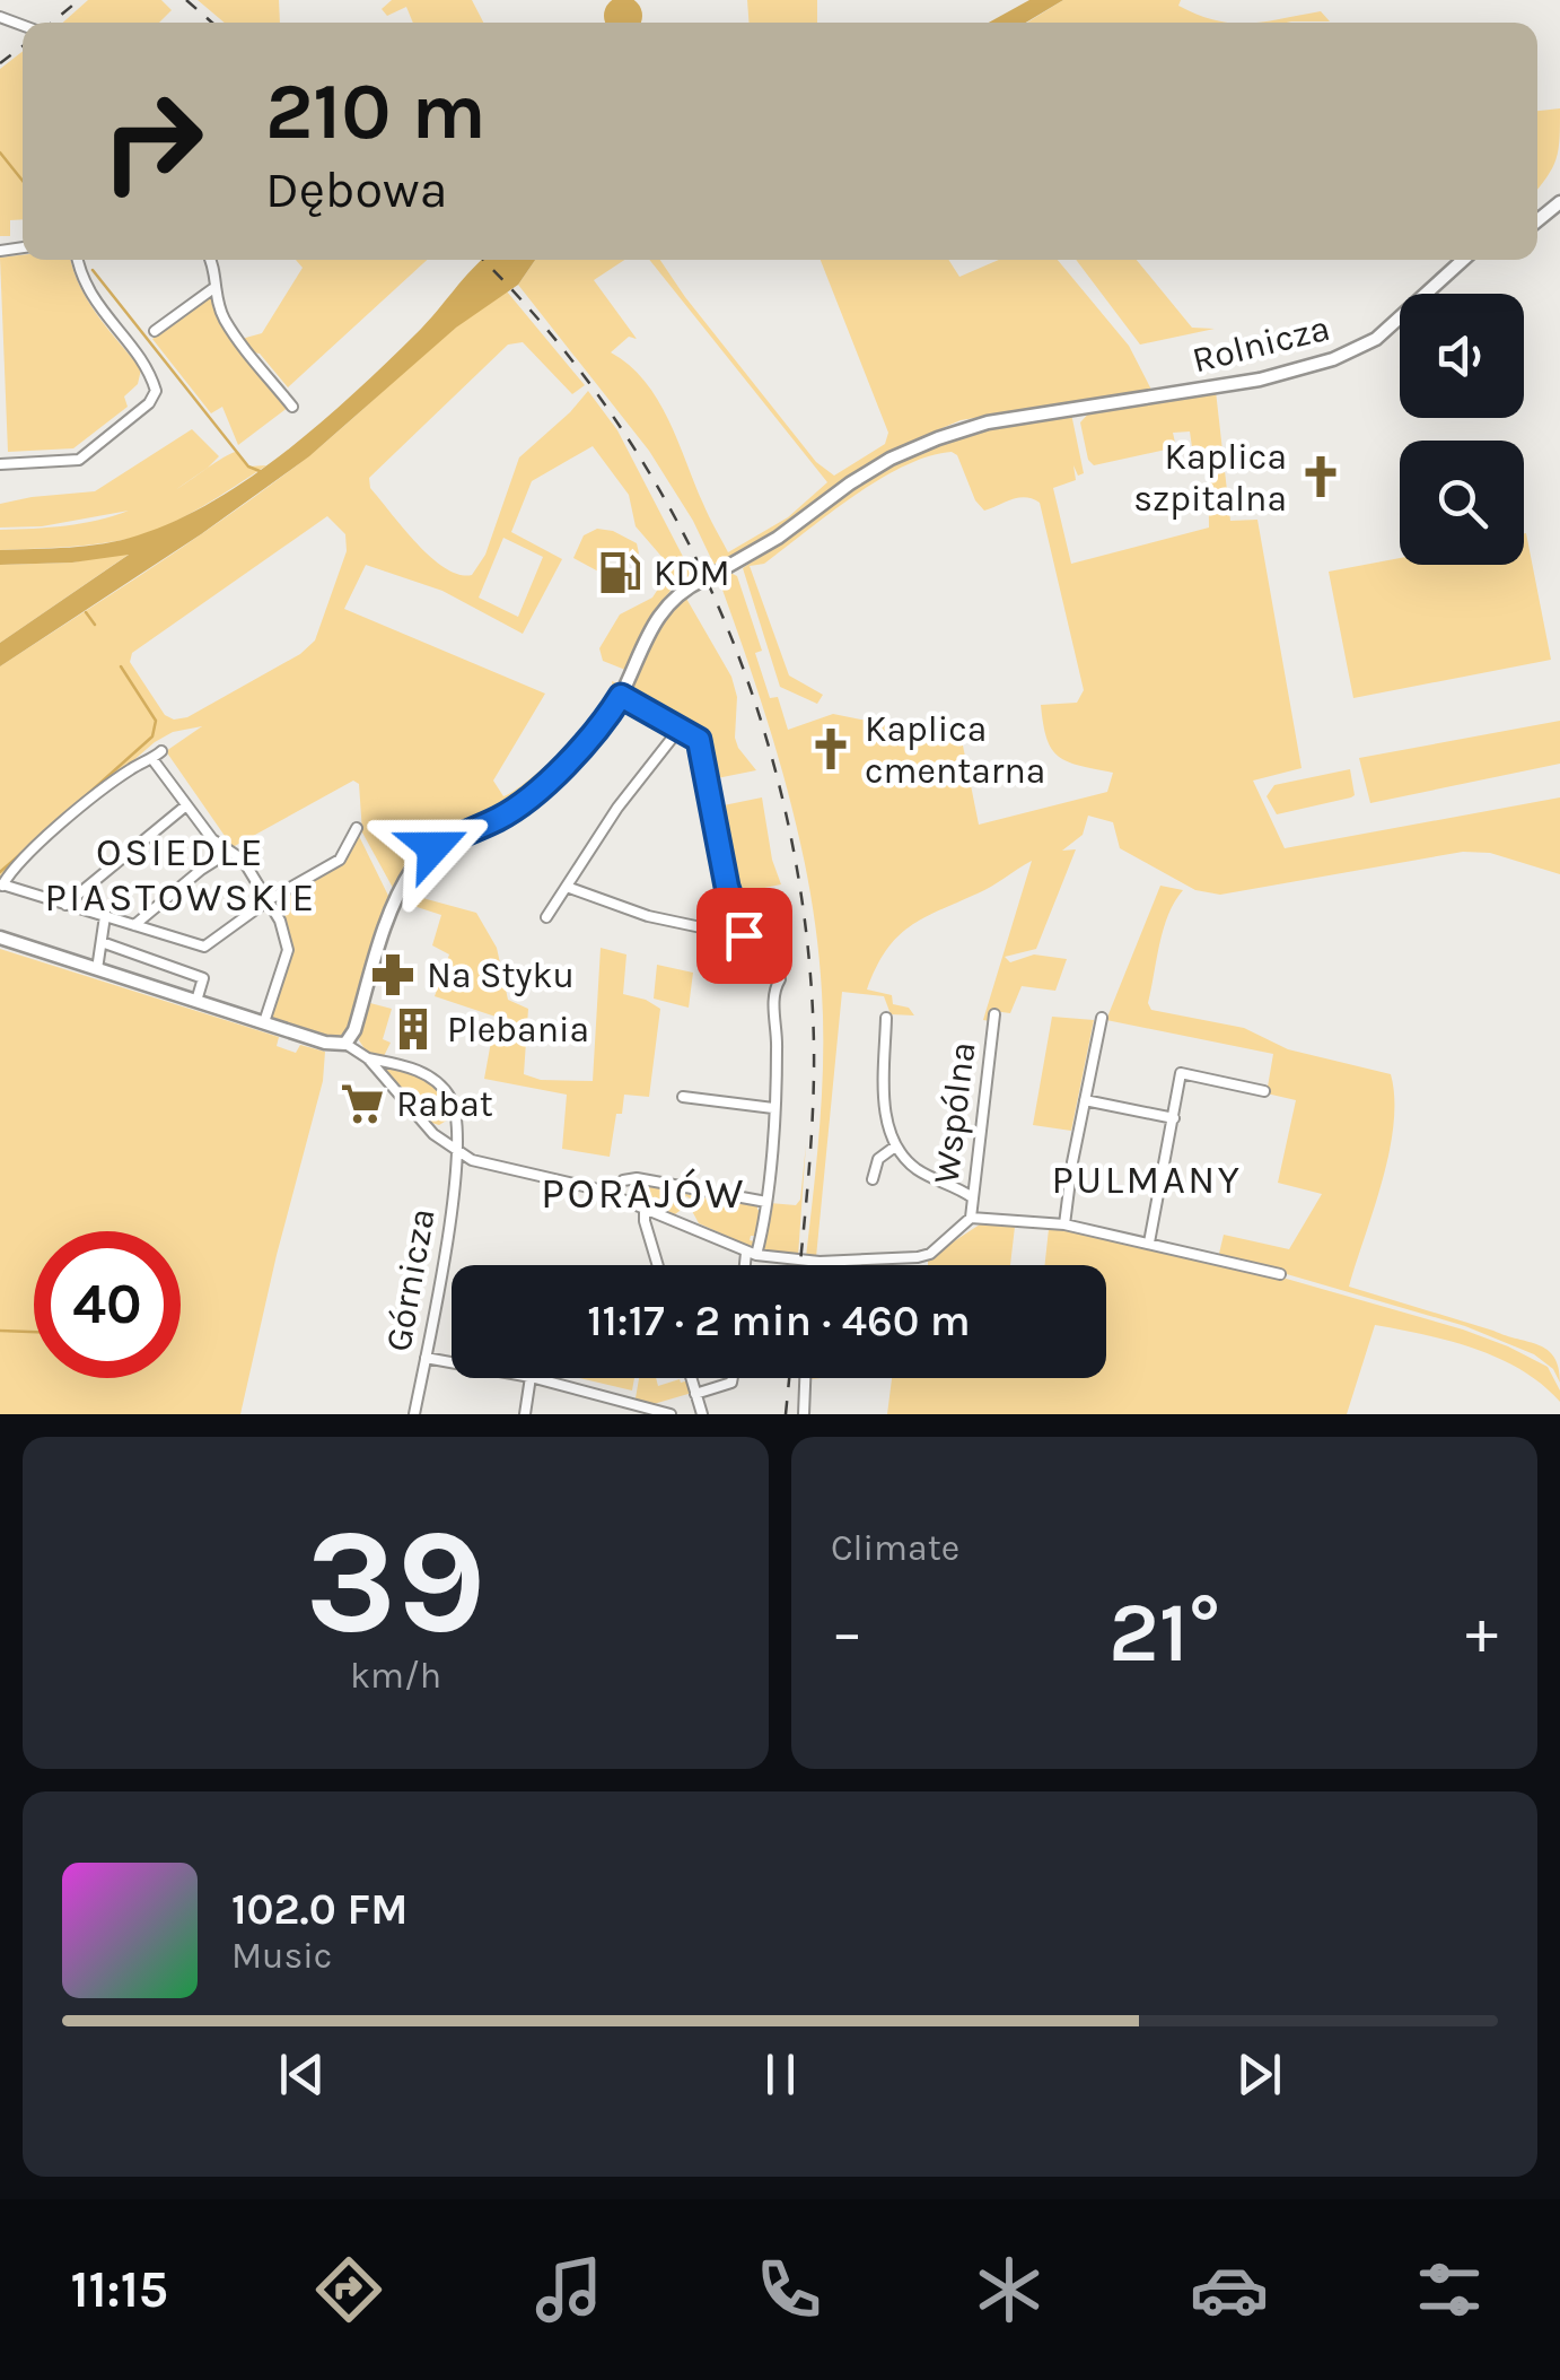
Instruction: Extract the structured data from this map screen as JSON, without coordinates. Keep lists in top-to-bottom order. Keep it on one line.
{"streets":{"street":["Rolnicza","Wspólna","Górnicza"]},"districts":["OSIEDLE PIASTOWSKIE","PULMANY","PORAJÓW"],"places":{"church":["Kaplica szpitalna","Kaplica cmentarna"],"fuel station":["KDM"],"pharmacy":["Na Styku"],"building":["Plebania"],"supermarket":["Rabat"]},"page":{"turn":["210 m","Dębowa"],"limit":"40","trip":"11:17 · 2 min · 460 m","tile":[["39","km/h"],"Climate"],"heat":["−","21°","+"],"song":["102.0 FM","Music"],"tabs":"11:15"}}
